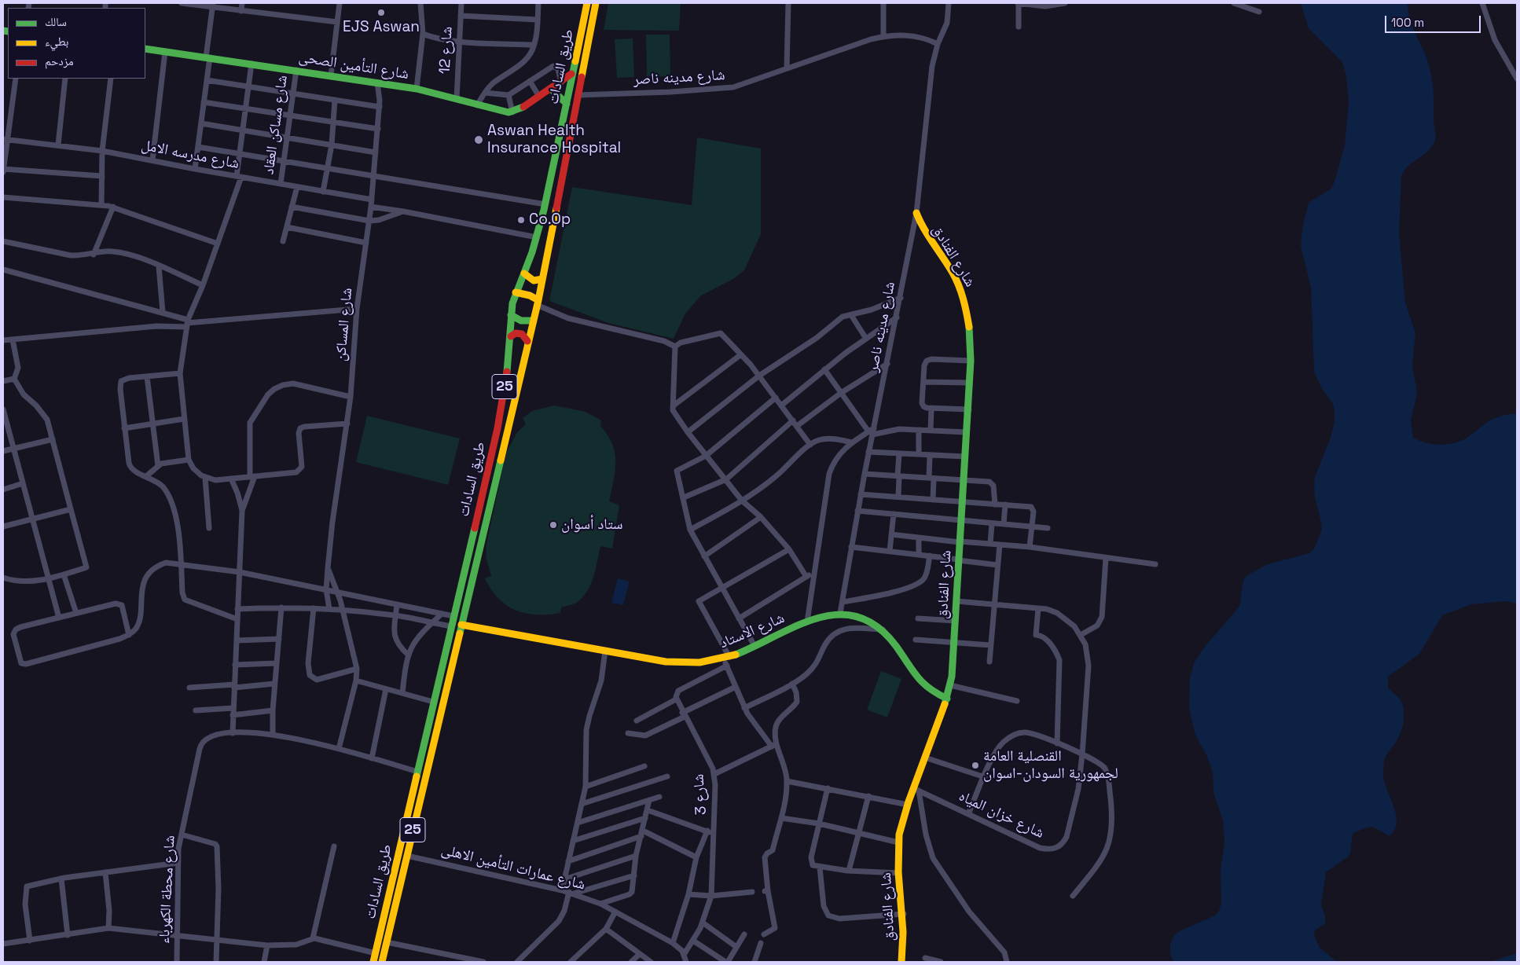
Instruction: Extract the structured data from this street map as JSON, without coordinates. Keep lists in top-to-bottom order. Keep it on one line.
{"streets":{"main road":["شارع التأمين الصحى","طريق السادات","شارع الفنادق","25","شارع الاستاد"],"street":["شارع 12","شارع مدينه ناصر","شارع مساكن العقاد","شارع مدرسه الامل","شارع المساكن","شارع 3","شارع خزان المياه","شارع عمارات التأمين الاهلى","شارع محطة الكهرباء"]},"crossings":[["شارع 12","شارع التأمين الصحى"],["شارع التأمين الصحى","شارع مساكن العقاد"],["شارع التأمين الصحى","شارع المساكن"],["طريق السادات","شارع مدينه ناصر"],["طريق السادات","شارع الاستاد"],["طريق السادات","شارع عمارات التأمين الاهلى"],["شارع مدينه ناصر","شارع الفنادق"],["شارع مساكن العقاد","شارع مدرسه الامل"],["شارع مدرسه الامل","شارع المساكن"],["شارع الفنادق","شارع الاستاد"],["شارع الفنادق","شارع خزان المياه"],["شارع 3","شارع عمارات التأمين الاهلى"]],"places":["EJS Aswan","Aswan Health Insurance Hospital","Co.Op","ستاد أسوان","القنصلية العامة لجمهورية السودان-اسوان"],"legend":["سالك","بطيء","مزدحم"],"scale_bar":"100 m"}
